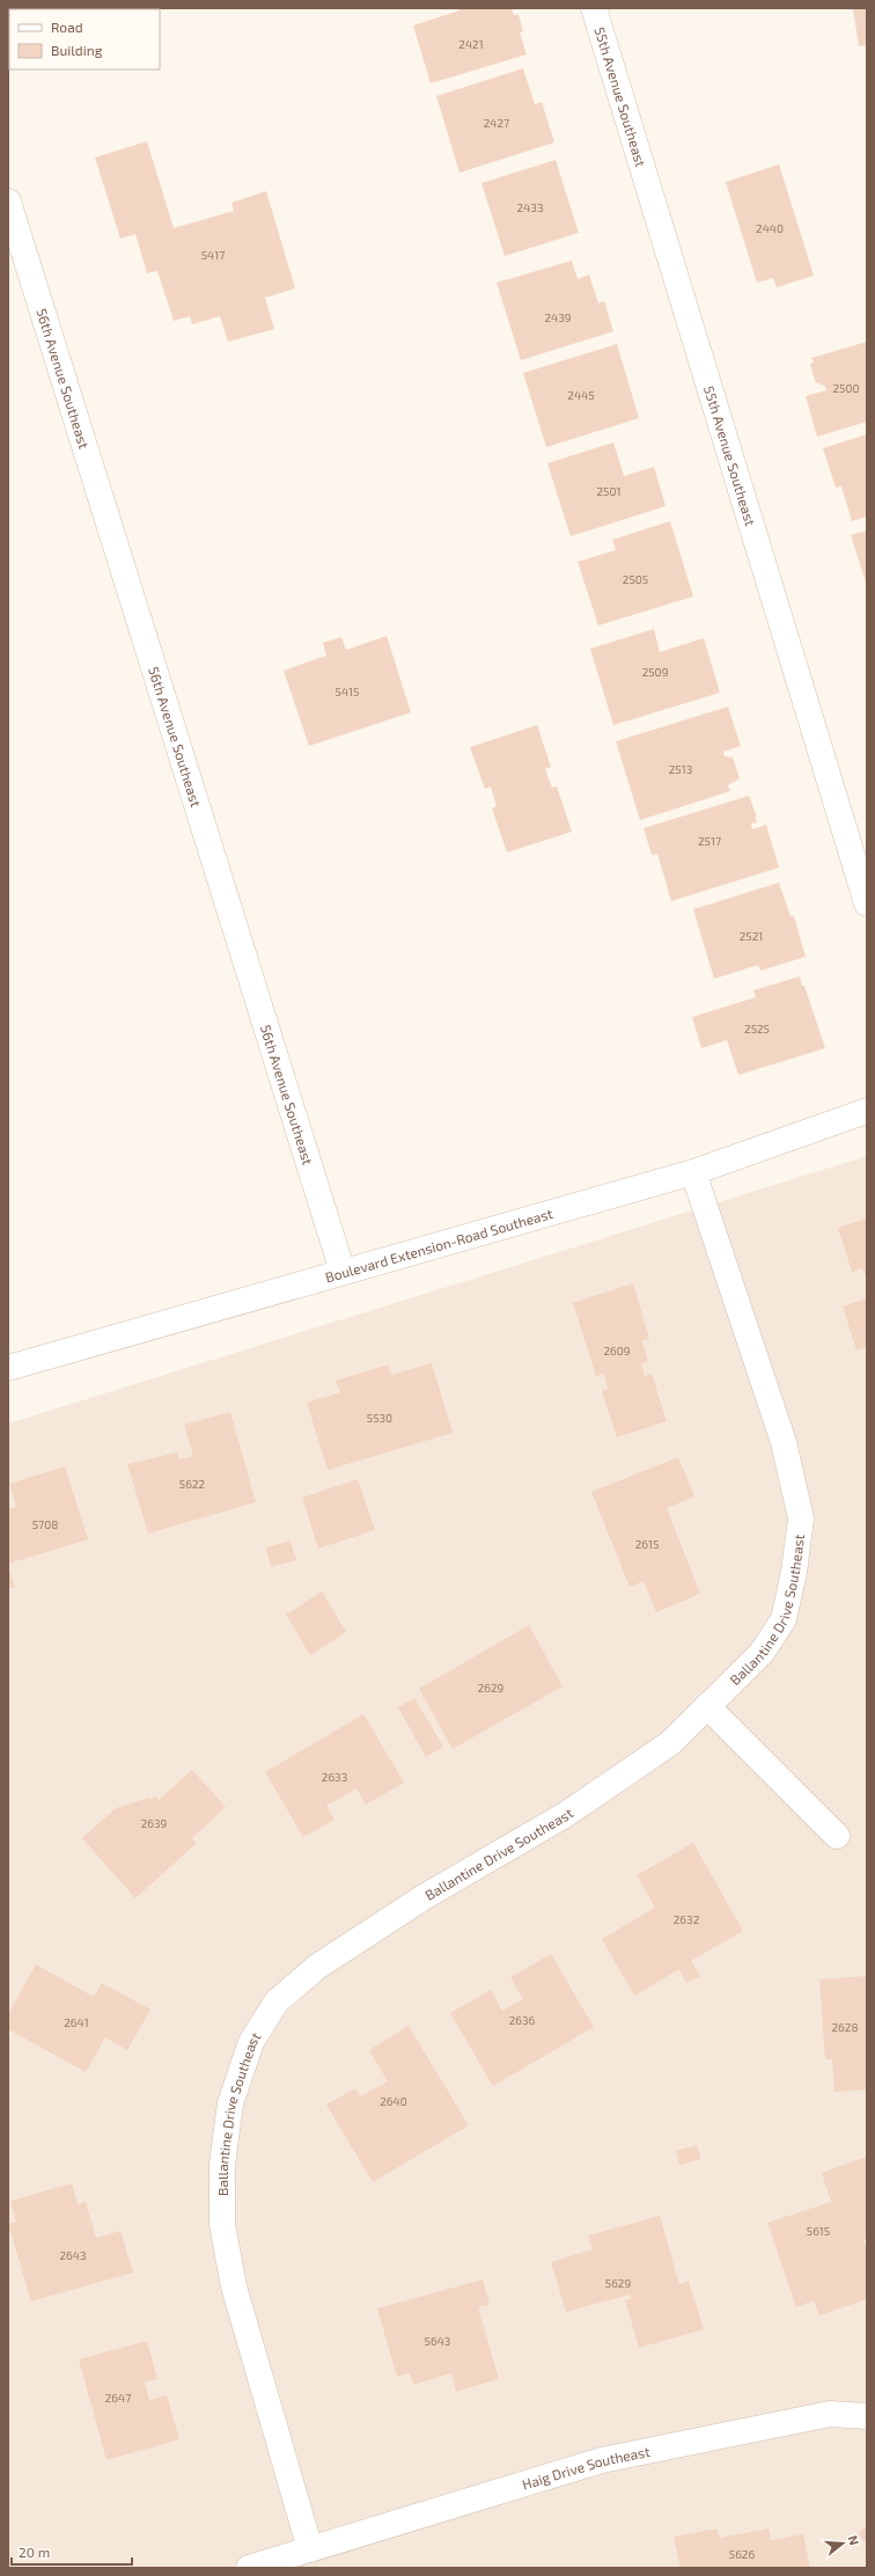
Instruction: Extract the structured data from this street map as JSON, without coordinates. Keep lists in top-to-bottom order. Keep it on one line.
{"streets":{"street":["55th Avenue Southeast","56th Avenue Southeast","Boulevard Extension-Road Southeast","Ballantine Drive Southeast","Haig Drive Southeast"]},"crossings":[["56th Avenue Southeast","Boulevard Extension-Road Southeast"],["Boulevard Extension-Road Southeast","Ballantine Drive Southeast"],["Ballantine Drive Southeast","Haig Drive Southeast"]],"house_numbers":["2421","2427","2433","2440","5417","2439","2500","2445","2501","2505","2509","5415","2513","2517","2521","2525","2609","5530","5622","5708","2615","2629","2633","2639","2632","2636","2641","2628","2640","5615","2643","5629","5643","2647","5626"],"legend":["Road","Building"],"scale_bar":"20 m","north":"right"}
